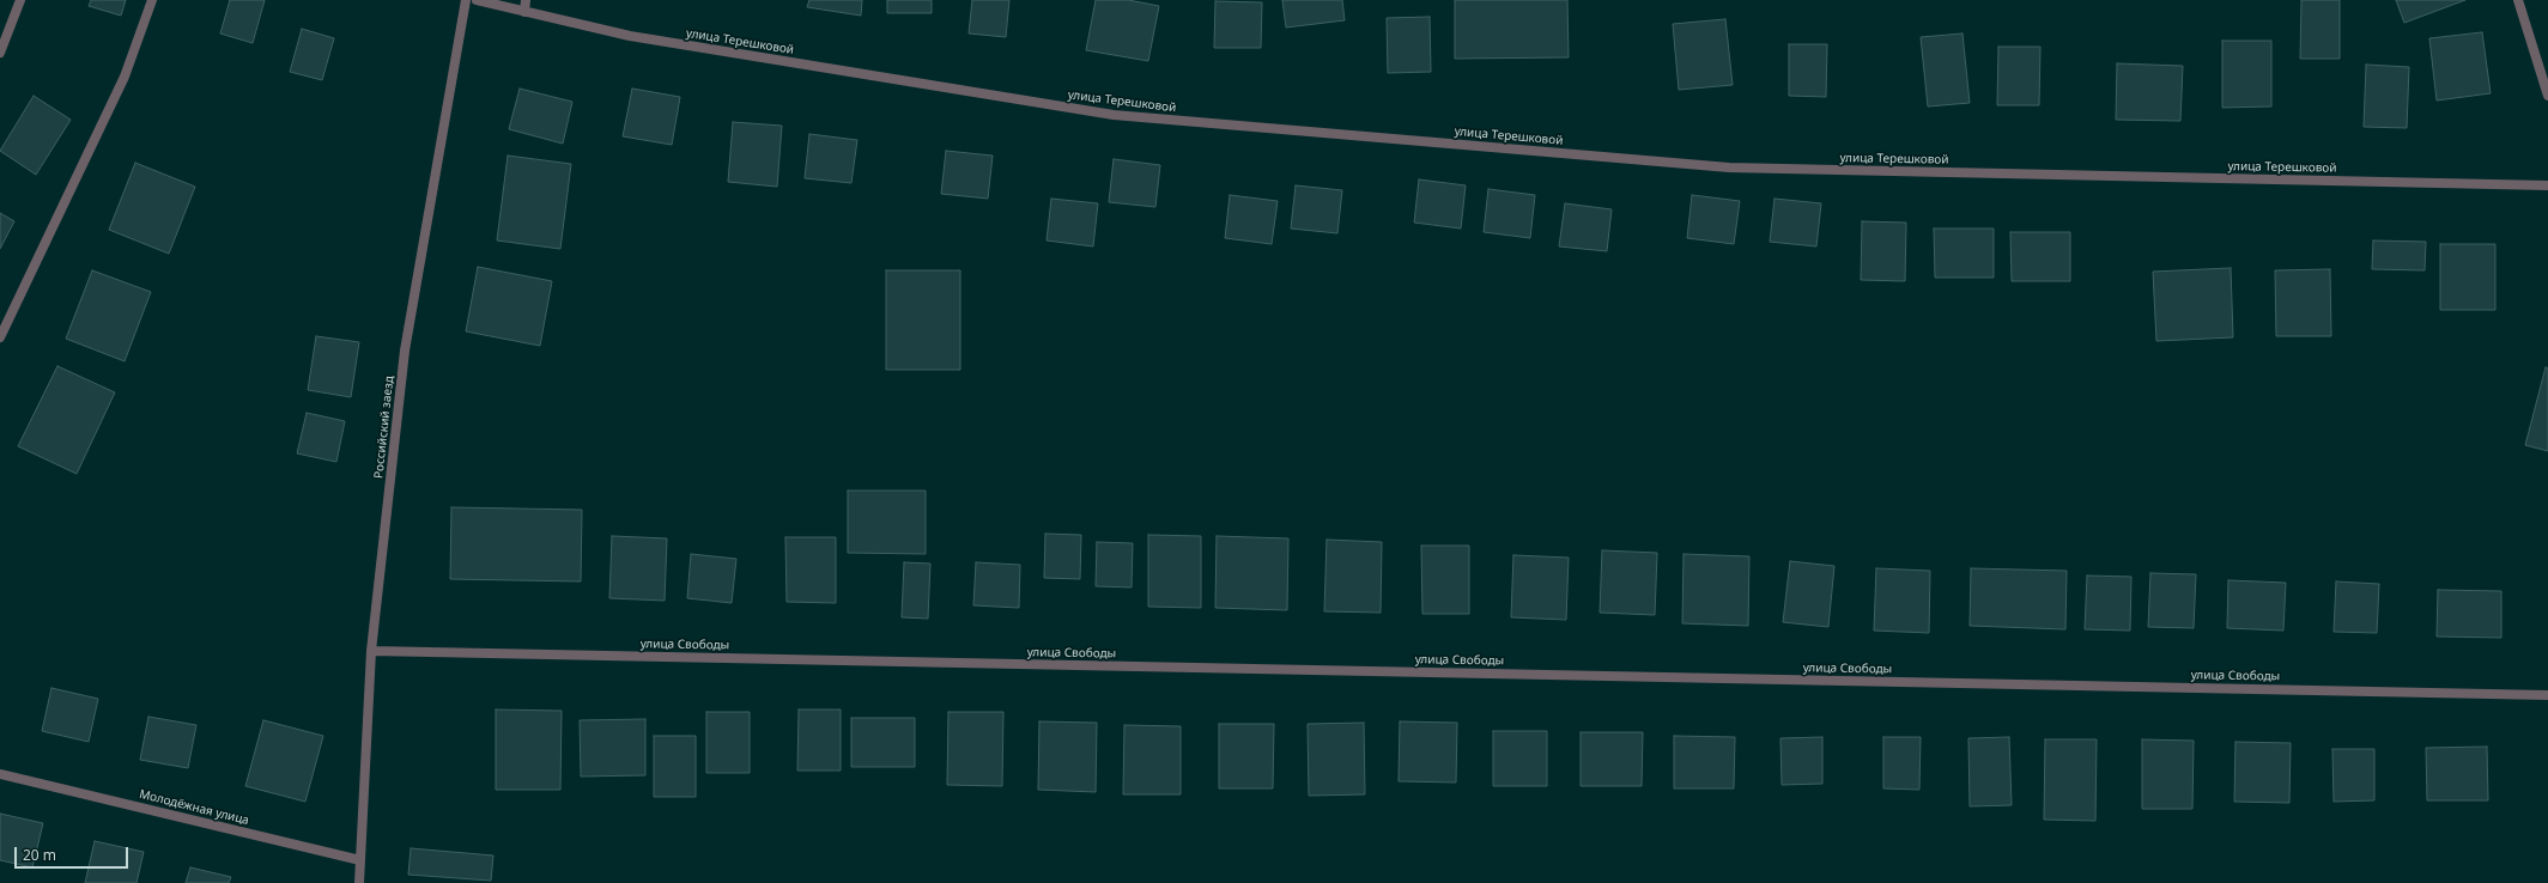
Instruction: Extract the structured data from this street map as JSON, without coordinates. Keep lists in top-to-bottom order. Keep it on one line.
{"streets":{"street":["улица Терешковой","Российский заезд","улица Свободы","Молодёжная улица"]},"crossings":[["Российский заезд","улица Свободы"],["Российский заезд","Молодёжная улица"]],"scale_bar":"20 m"}
